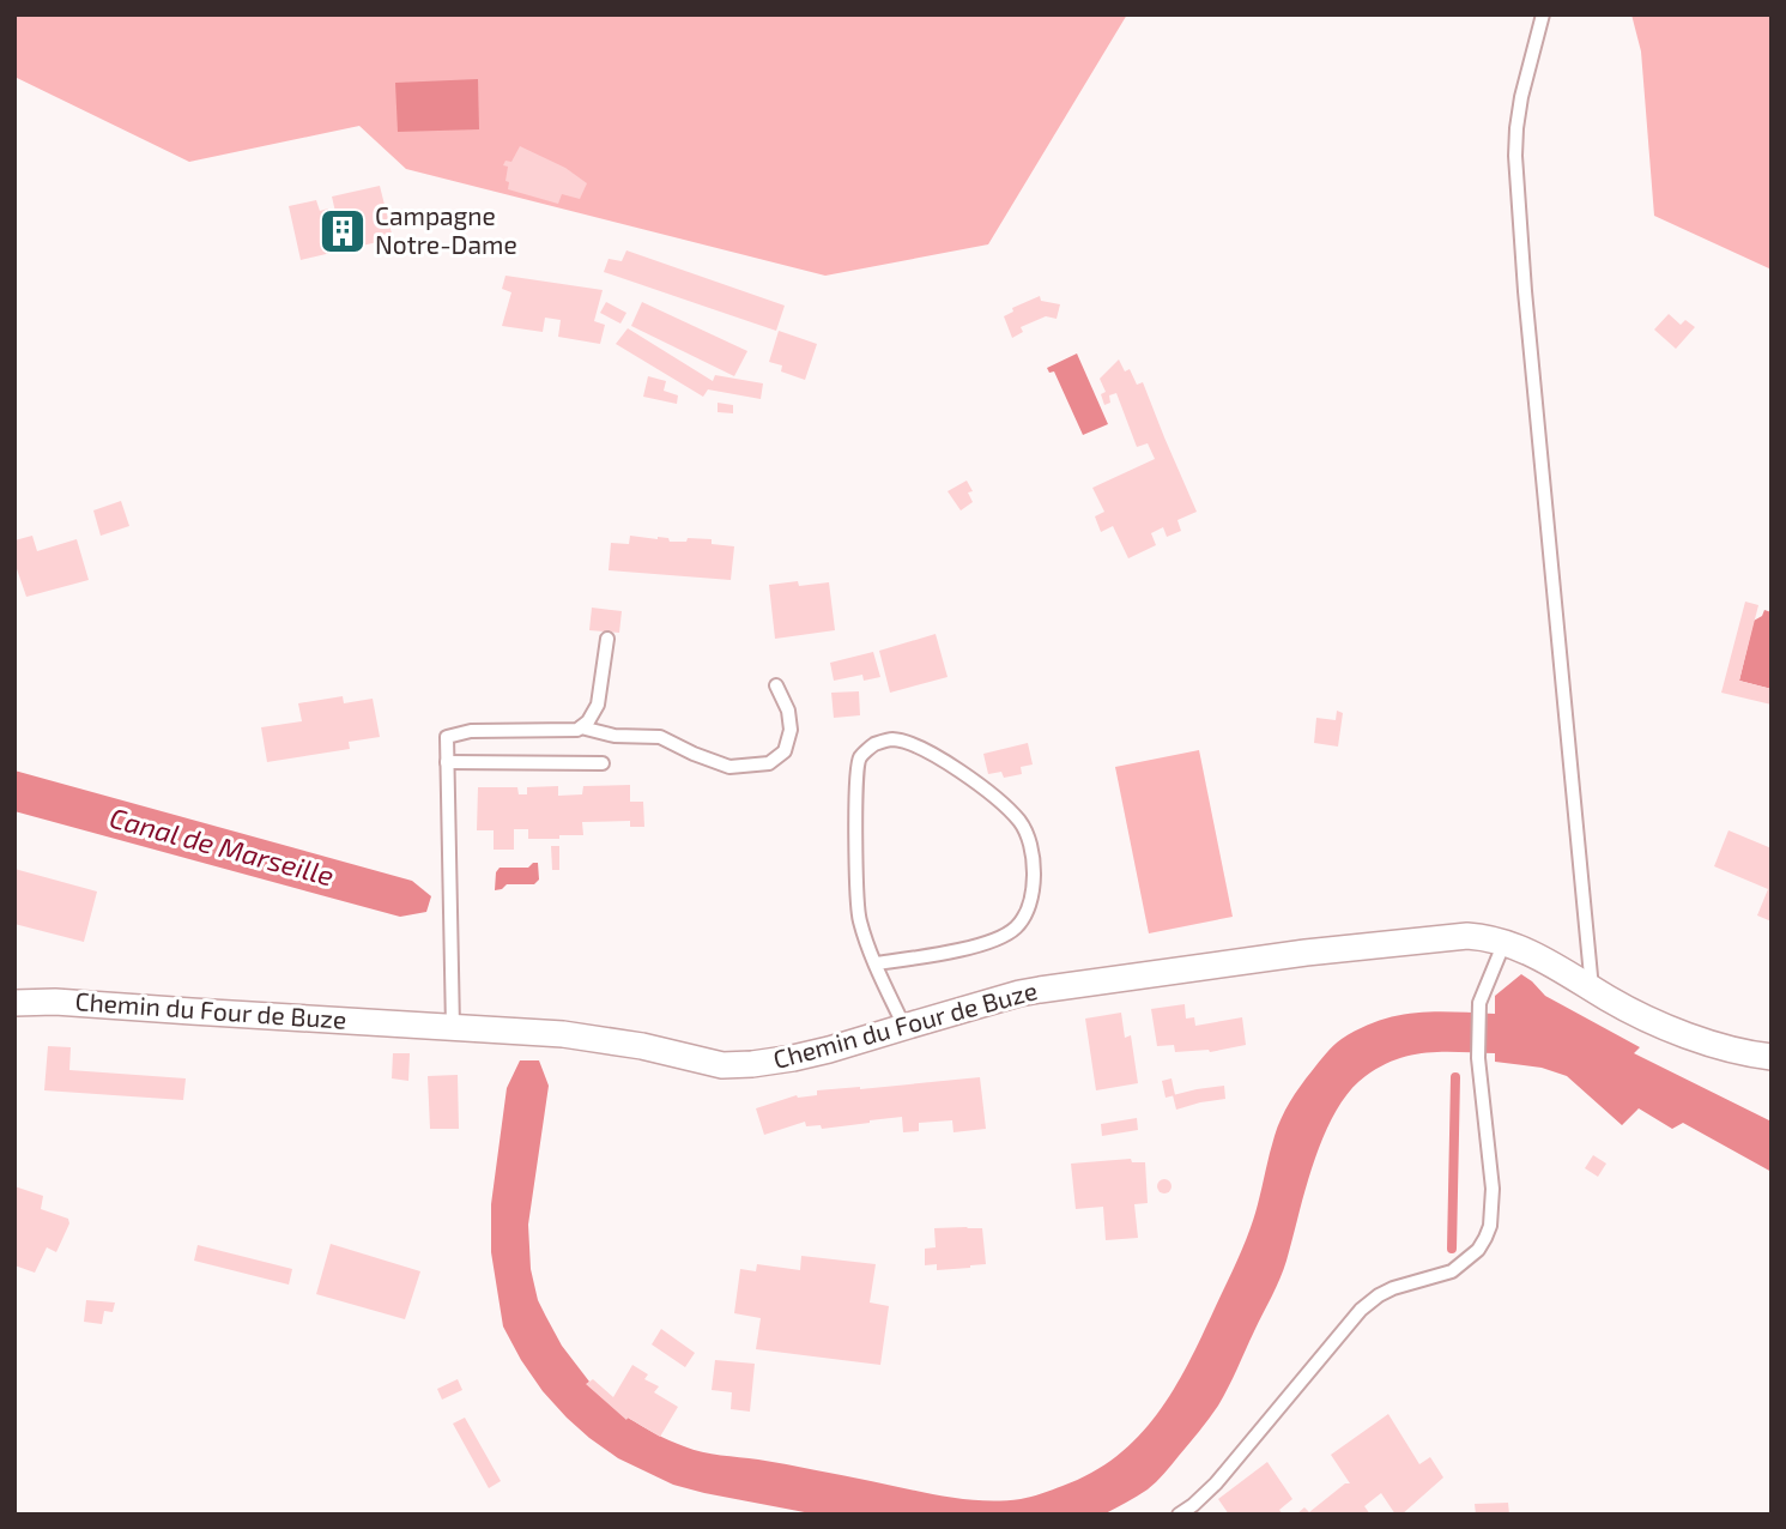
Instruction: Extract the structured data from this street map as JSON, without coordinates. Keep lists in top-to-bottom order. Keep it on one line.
{"streets":{"street":["Chemin du Four de Buze"]},"water":["Canal de Marseille"],"places":{"building":["Campagne Notre-Dame"]}}
